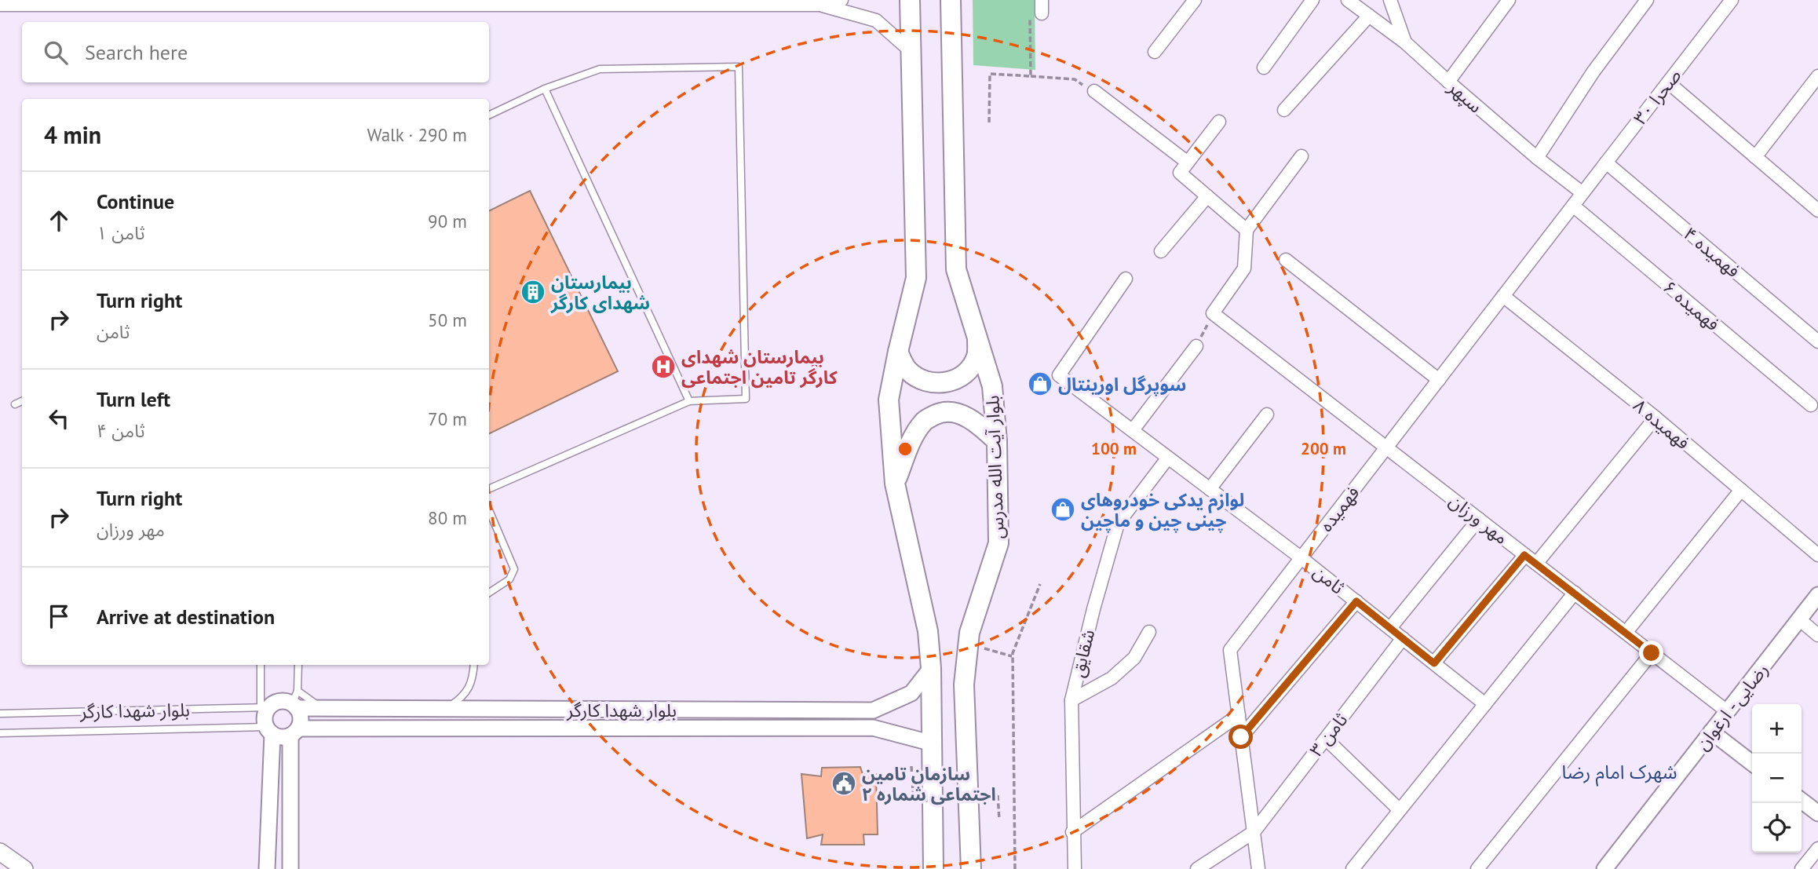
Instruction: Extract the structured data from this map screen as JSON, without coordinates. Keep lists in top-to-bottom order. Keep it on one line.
{"streets":{"main road":["بلوار آیت الله مدرس"],"street":["سپهر","صحرا ۳۰","فهمیده ۴","فهمیده ۶","فهمیده ۸","فهمیده","مهر ورزان","ثامن","شقایق","رضایی - ارغوان","بلوار شهدا کارگر","ثامن ۳"]},"crossings":[["سپهر","صحرا ۳۰"],["سپهر","فهمیده"],["صحرا ۳۰","فهمیده ۴"],["صحرا ۳۰","فهمیده"],["فهمیده ۶","فهمیده"],["فهمیده ۸","فهمیده"],["فهمیده","مهر ورزان"],["فهمیده","ثامن"],["فهمیده","ثامن ۳"],["مهر ورزان","رضایی - ارغوان"],["ثامن","شقایق"],["ثامن","ثامن ۳"]],"districts":["شهرک امام رضا"],"places":{"building":["بیمارستان شهدای کارگر"],"hospital":["بیمارستان شهدای کارگر تامین اجتماعی"],"shop":["سوپرگل اورینتال","لوازم یدکی خودروهای چینی چین و ماچین"],"public building":["سازمان تامین اجتماعی شماره ۲"]},"page":{"search":"Search here","heading":["4 min","Walk · 290 m"],"list":[["Continue","ثامن ۱","90 m"],["Turn right","ثامن","50 m"],["Turn left","ثامن ۴","70 m"],["Turn right","مهر ورزان","80 m"],"Arrive at destination"],"map_buttons":["+","−"]},"rings":["100 m","200 m"]}
